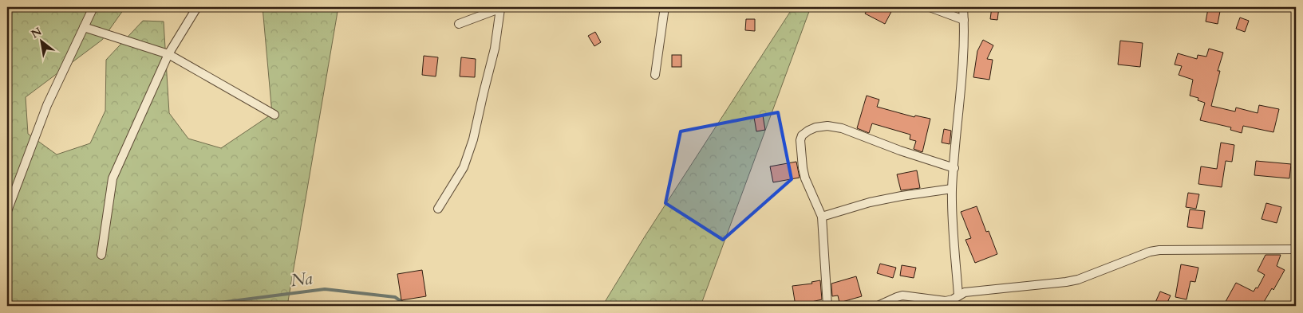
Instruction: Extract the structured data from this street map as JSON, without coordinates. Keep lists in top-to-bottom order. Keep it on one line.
{"water":["Na"],"north":"top left"}
